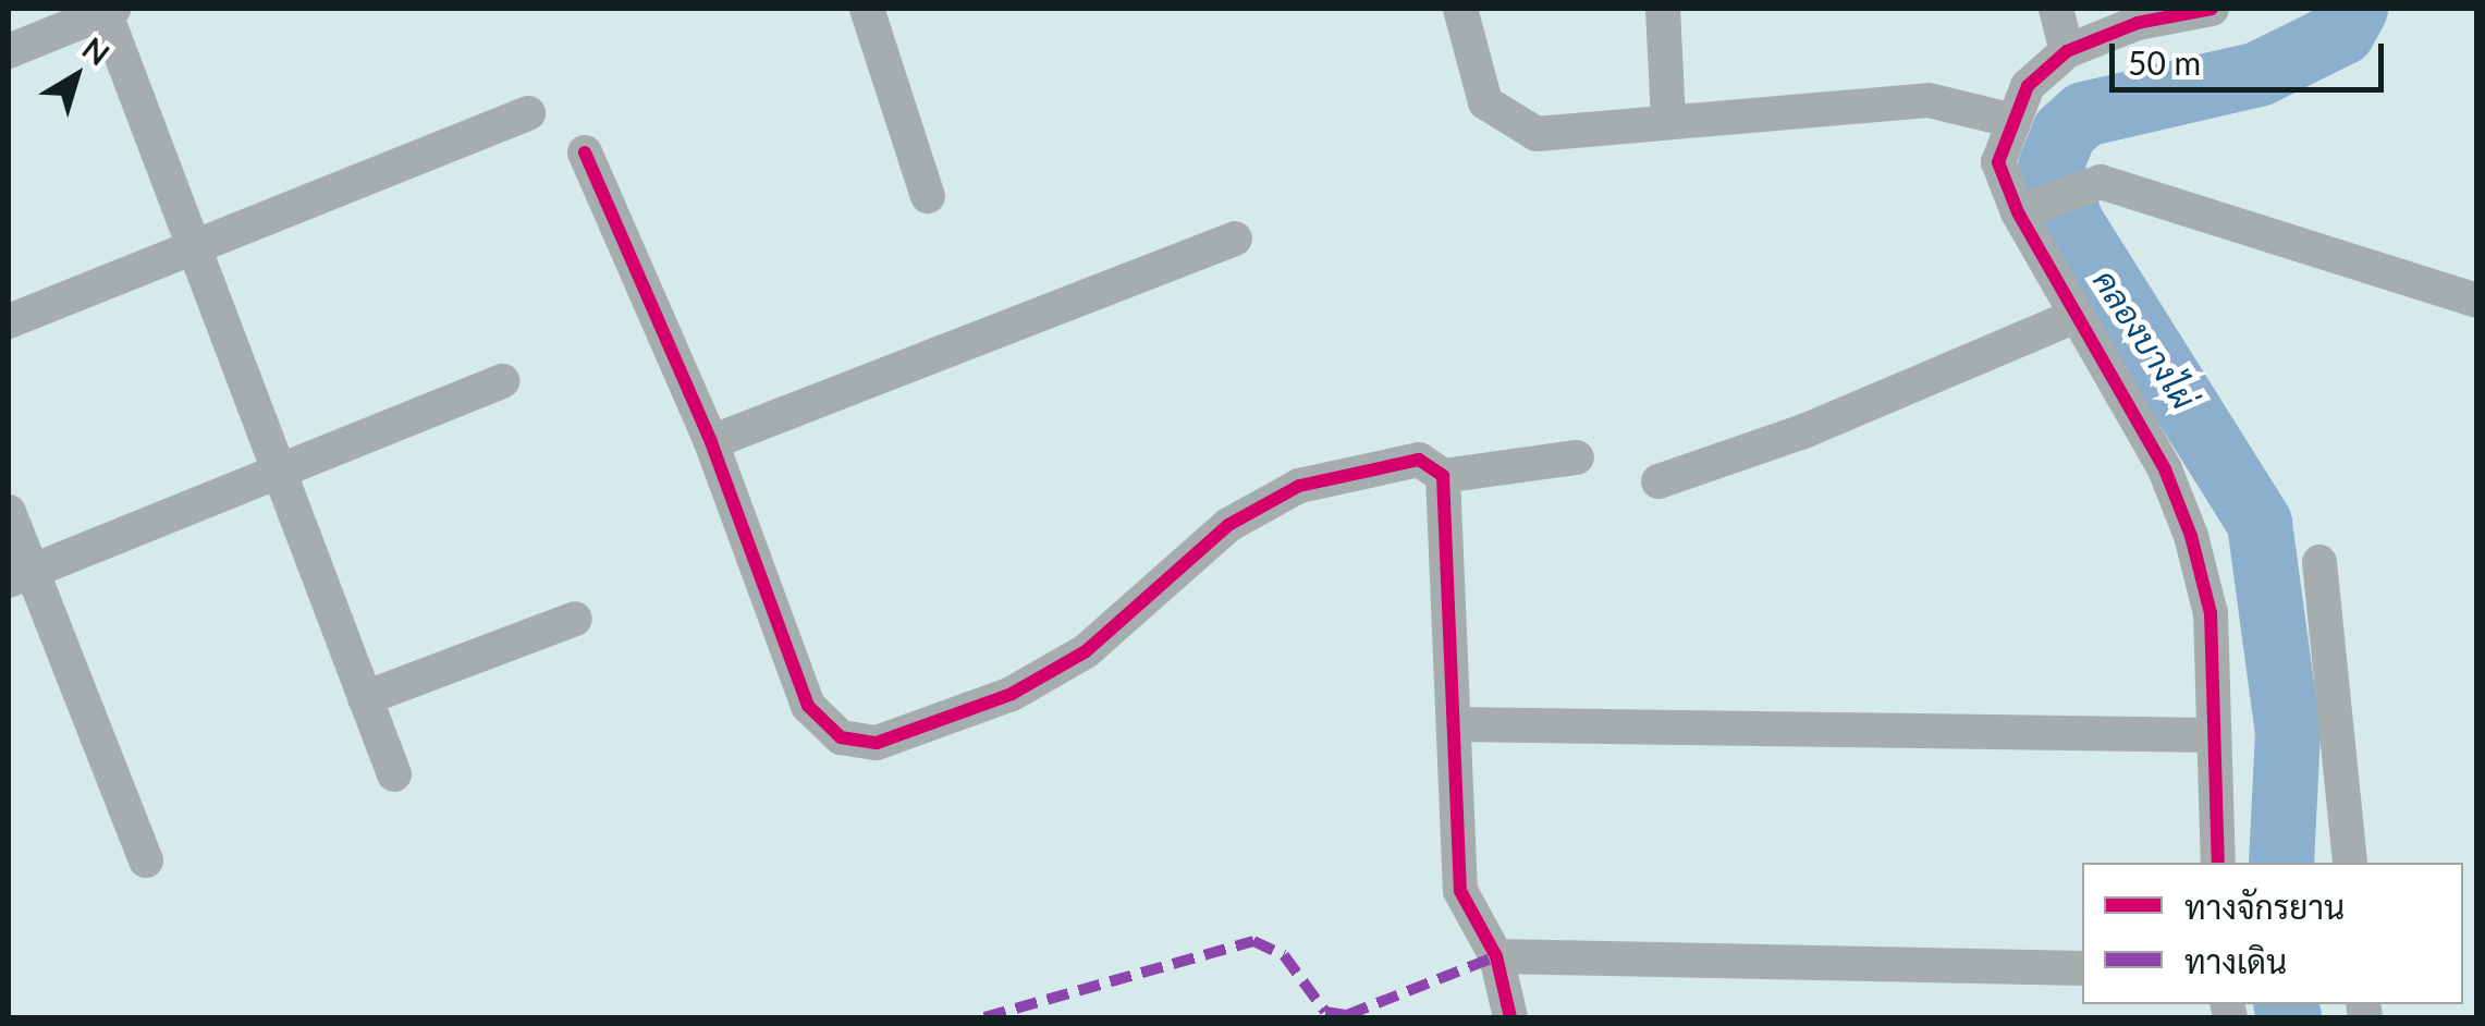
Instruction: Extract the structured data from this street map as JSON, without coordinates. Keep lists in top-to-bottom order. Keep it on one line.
{"water":["คลองบางไผ่"],"legend":["ทางจักรยาน","ทางเดิน"],"scale_bar":"50 m","north":"top right"}
